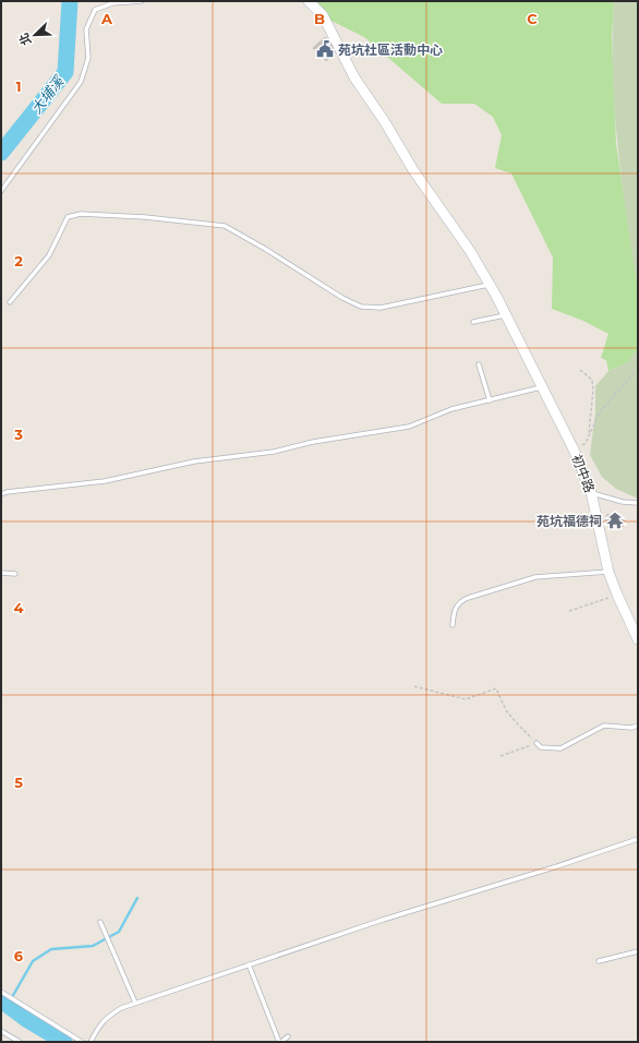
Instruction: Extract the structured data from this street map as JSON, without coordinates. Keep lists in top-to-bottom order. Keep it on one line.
{"streets":{"street":["初中路"]},"water":["大埔溪"],"places":{"public building":["苑坑社區活動中心"],"temple":["苑坑福德祠"]},"north":"bottom left","grid":{"columns":["A","B","C"],"rows":["1","2","3","4","5","6"]}}
